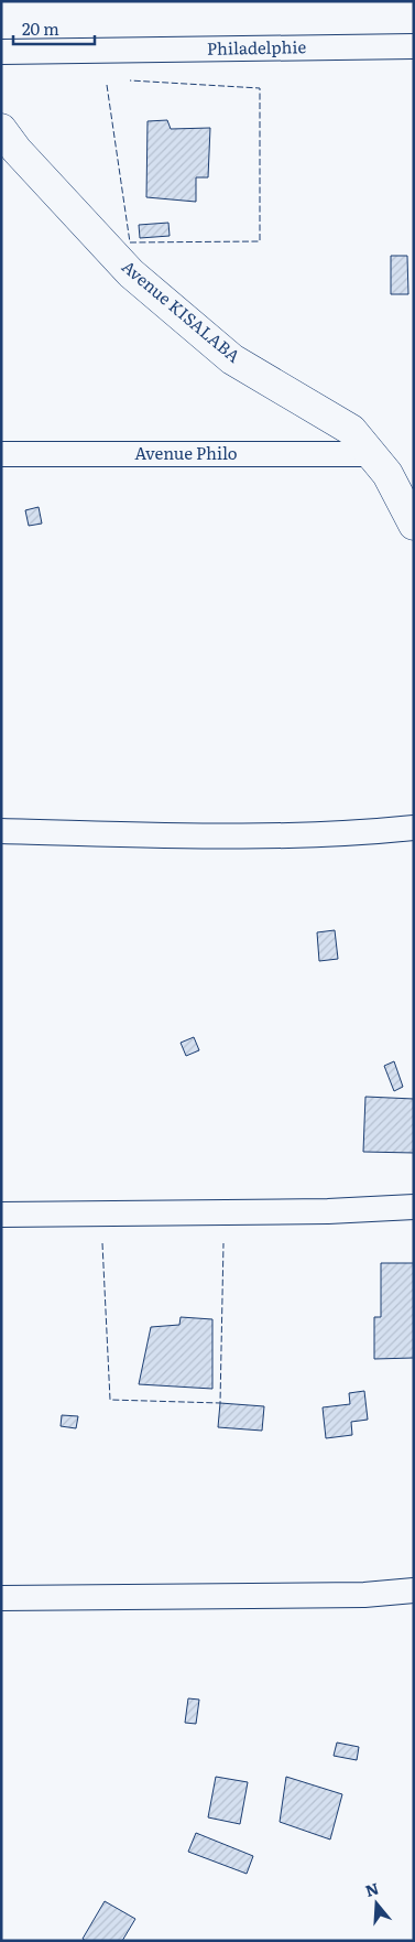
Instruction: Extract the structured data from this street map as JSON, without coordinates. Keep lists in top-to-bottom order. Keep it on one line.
{"streets":{"street":["Philadelphie","Avenue KISALABA","Avenue Philo"]},"crossings":[["Avenue KISALABA","Avenue Philo"]],"scale_bar":"20 m","north":"top"}
